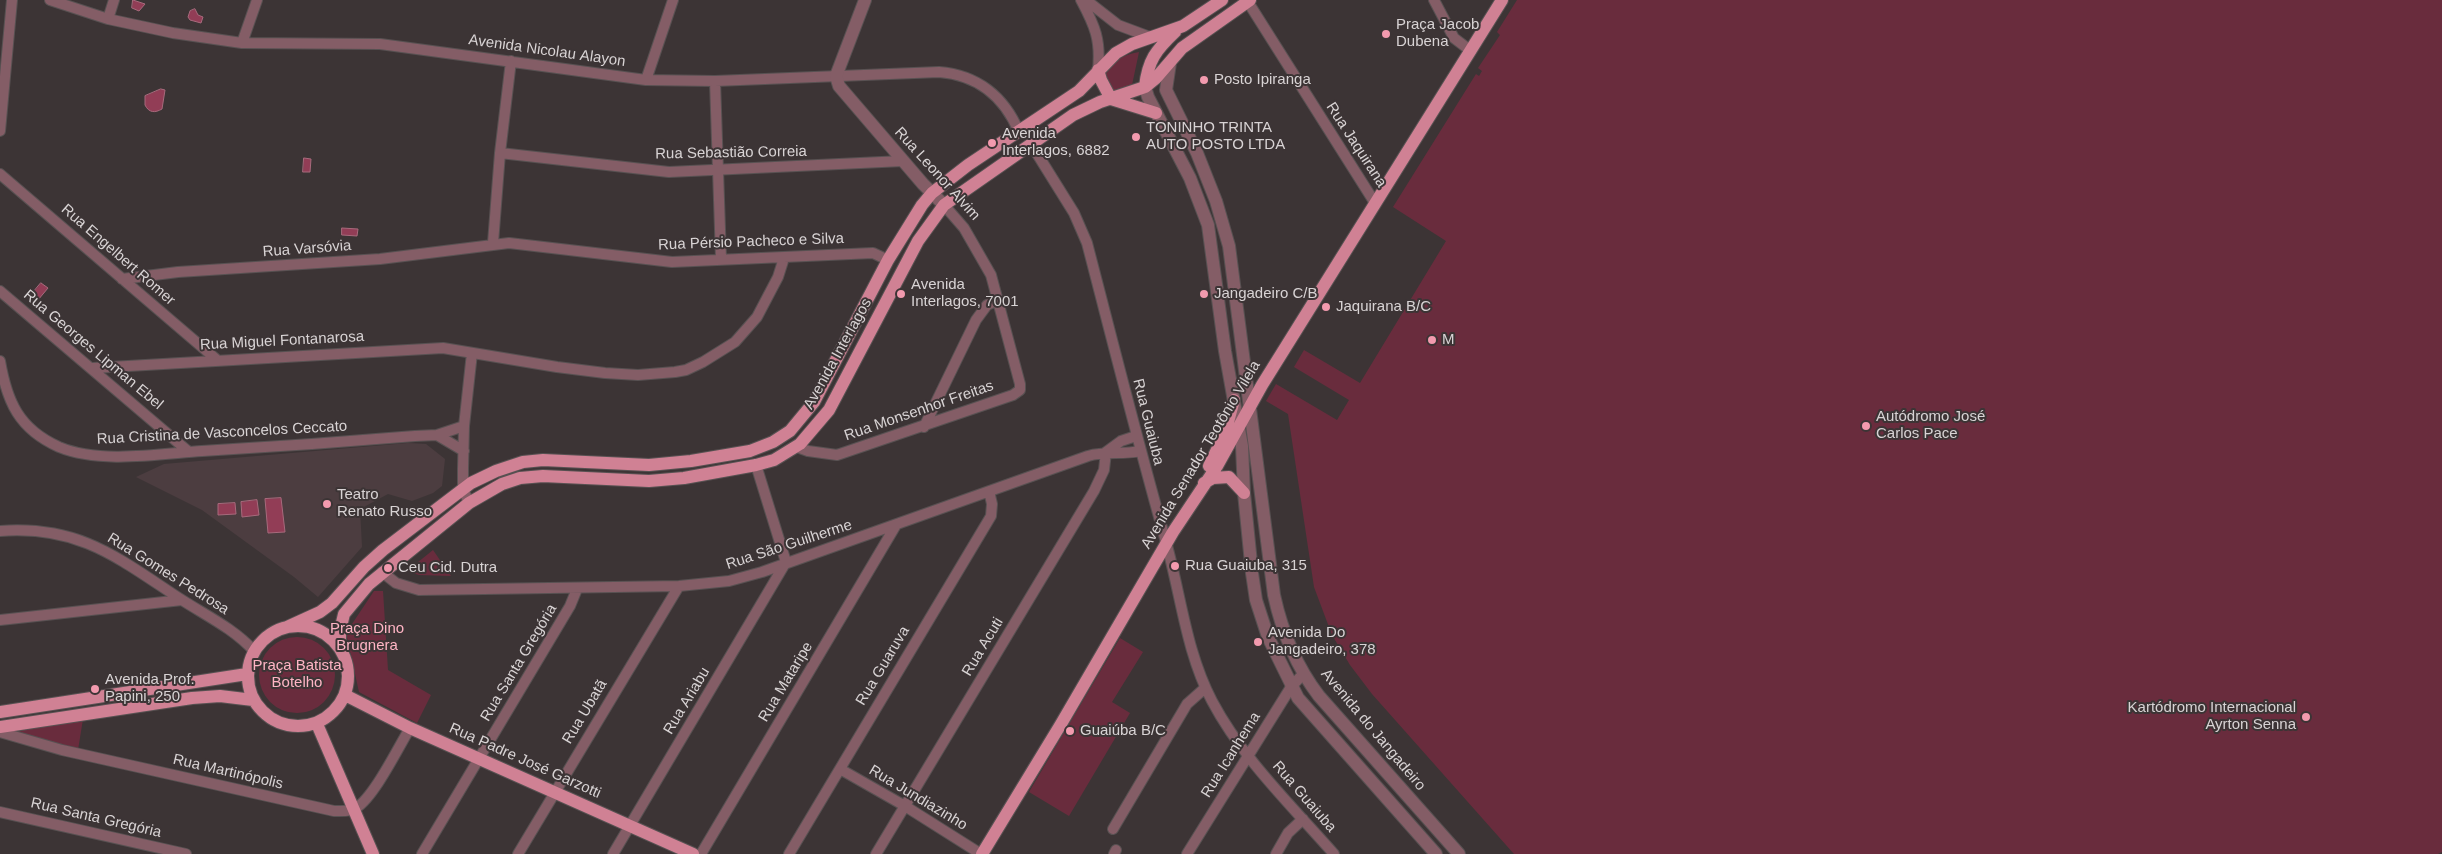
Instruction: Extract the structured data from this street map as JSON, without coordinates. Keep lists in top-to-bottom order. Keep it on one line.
{"streets":{"main road":["Avenida Interlagos","Avenida Senador Teotônio Vilela","Rua Padre José Garzotti"],"street":["Avenida Nicolau Alayon","Rua Jaquirana","Rua Sebastião Correia","Rua Leonor Alvim","Rua Pérsio Pacheco e Silva","Rua Varsóvia","Rua Engelbert Romer","Rua Miguel Fontanarosa","Rua Georges Lipman Ebel","Rua Monsenhor Freitas","Rua Guaiuba","Rua Cristina de Vasconcelos Ceccato","Rua São Guilherme","Rua Gomes Pedrosa","Rua Acuti","Rua Santa Gregória","Rua Guaruva","Rua Mataripe","Rua Ariabu","Rua Ubatã","Avenida do Jangadeiro","Rua Icanhema","Rua Martinópolis","Rua Jundiazinho"]},"crossings":[["Avenida Nicolau Alayon","Rua Leonor Alvim"],["Avenida Nicolau Alayon","Avenida Interlagos"],["Rua Jaquirana","Avenida Interlagos"],["Rua Jaquirana","Avenida Senador Teotônio Vilela"],["Rua Sebastião Correia","Rua Leonor Alvim"],["Rua Leonor Alvim","Avenida Interlagos"],["Rua Leonor Alvim","Rua Monsenhor Freitas"],["Rua Pérsio Pacheco e Silva","Rua Varsóvia"],["Rua Pérsio Pacheco e Silva","Rua Miguel Fontanarosa"],["Rua Pérsio Pacheco e Silva","Avenida Interlagos"],["Rua Varsóvia","Rua Engelbert Romer"],["Rua Engelbert Romer","Rua Miguel Fontanarosa"],["Rua Miguel Fontanarosa","Rua Georges Lipman Ebel"],["Rua Georges Lipman Ebel","Rua Cristina de Vasconcelos Ceccato"],["Avenida Interlagos","Rua Monsenhor Freitas"],["Avenida Interlagos","Rua Guaiuba"],["Avenida Interlagos","Rua São Guilherme"],["Avenida Interlagos","Rua Gomes Pedrosa"],["Avenida Interlagos","Avenida do Jangadeiro"],["Avenida Interlagos","Rua Padre José Garzotti"],["Rua Guaiuba","Avenida Senador Teotônio Vilela"],["Rua Guaiuba","Rua São Guilherme"],["Rua Guaiuba","Rua Icanhema"],["Avenida Senador Teotônio Vilela","Avenida do Jangadeiro"],["Avenida Senador Teotônio Vilela","Rua Jundiazinho"],["Rua São Guilherme","Rua Acuti"],["Rua São Guilherme","Rua Santa Gregória"],["Rua São Guilherme","Rua Guaruva"],["Rua São Guilherme","Rua Mataripe"],["Rua São Guilherme","Rua Ariabu"],["Rua São Guilherme","Rua Ubatã"],["Rua Gomes Pedrosa","Rua Padre José Garzotti"],["Rua Acuti","Rua Jundiazinho"],["Rua Santa Gregória","Rua Padre José Garzotti"],["Rua Guaruva","Rua Jundiazinho"],["Rua Ariabu","Rua Padre José Garzotti"],["Rua Ubatã","Rua Padre José Garzotti"],["Avenida do Jangadeiro","Rua Icanhema"]],"parks":["Praça Dino Brugnera","Praça Batista Botelho"],"places":["Praça Jacob Dubena","Posto Ipiranga","TONINHO TRINTA AUTO POSTO LTDA","Avenida Interlagos, 6882","Avenida Interlagos, 7001","Jangadeiro C/B","Jaquirana B/C","M","Autódromo José Carlos Pace","Teatro Renato Russo","Rua Guaiuba, 315","Ceu Cid. Dutra","Avenida Do Jangadeiro, 378","Avenida Prof. Papini, 250","Kartódromo Internacional Ayrton Senna","Guaiúba B/C"]}
